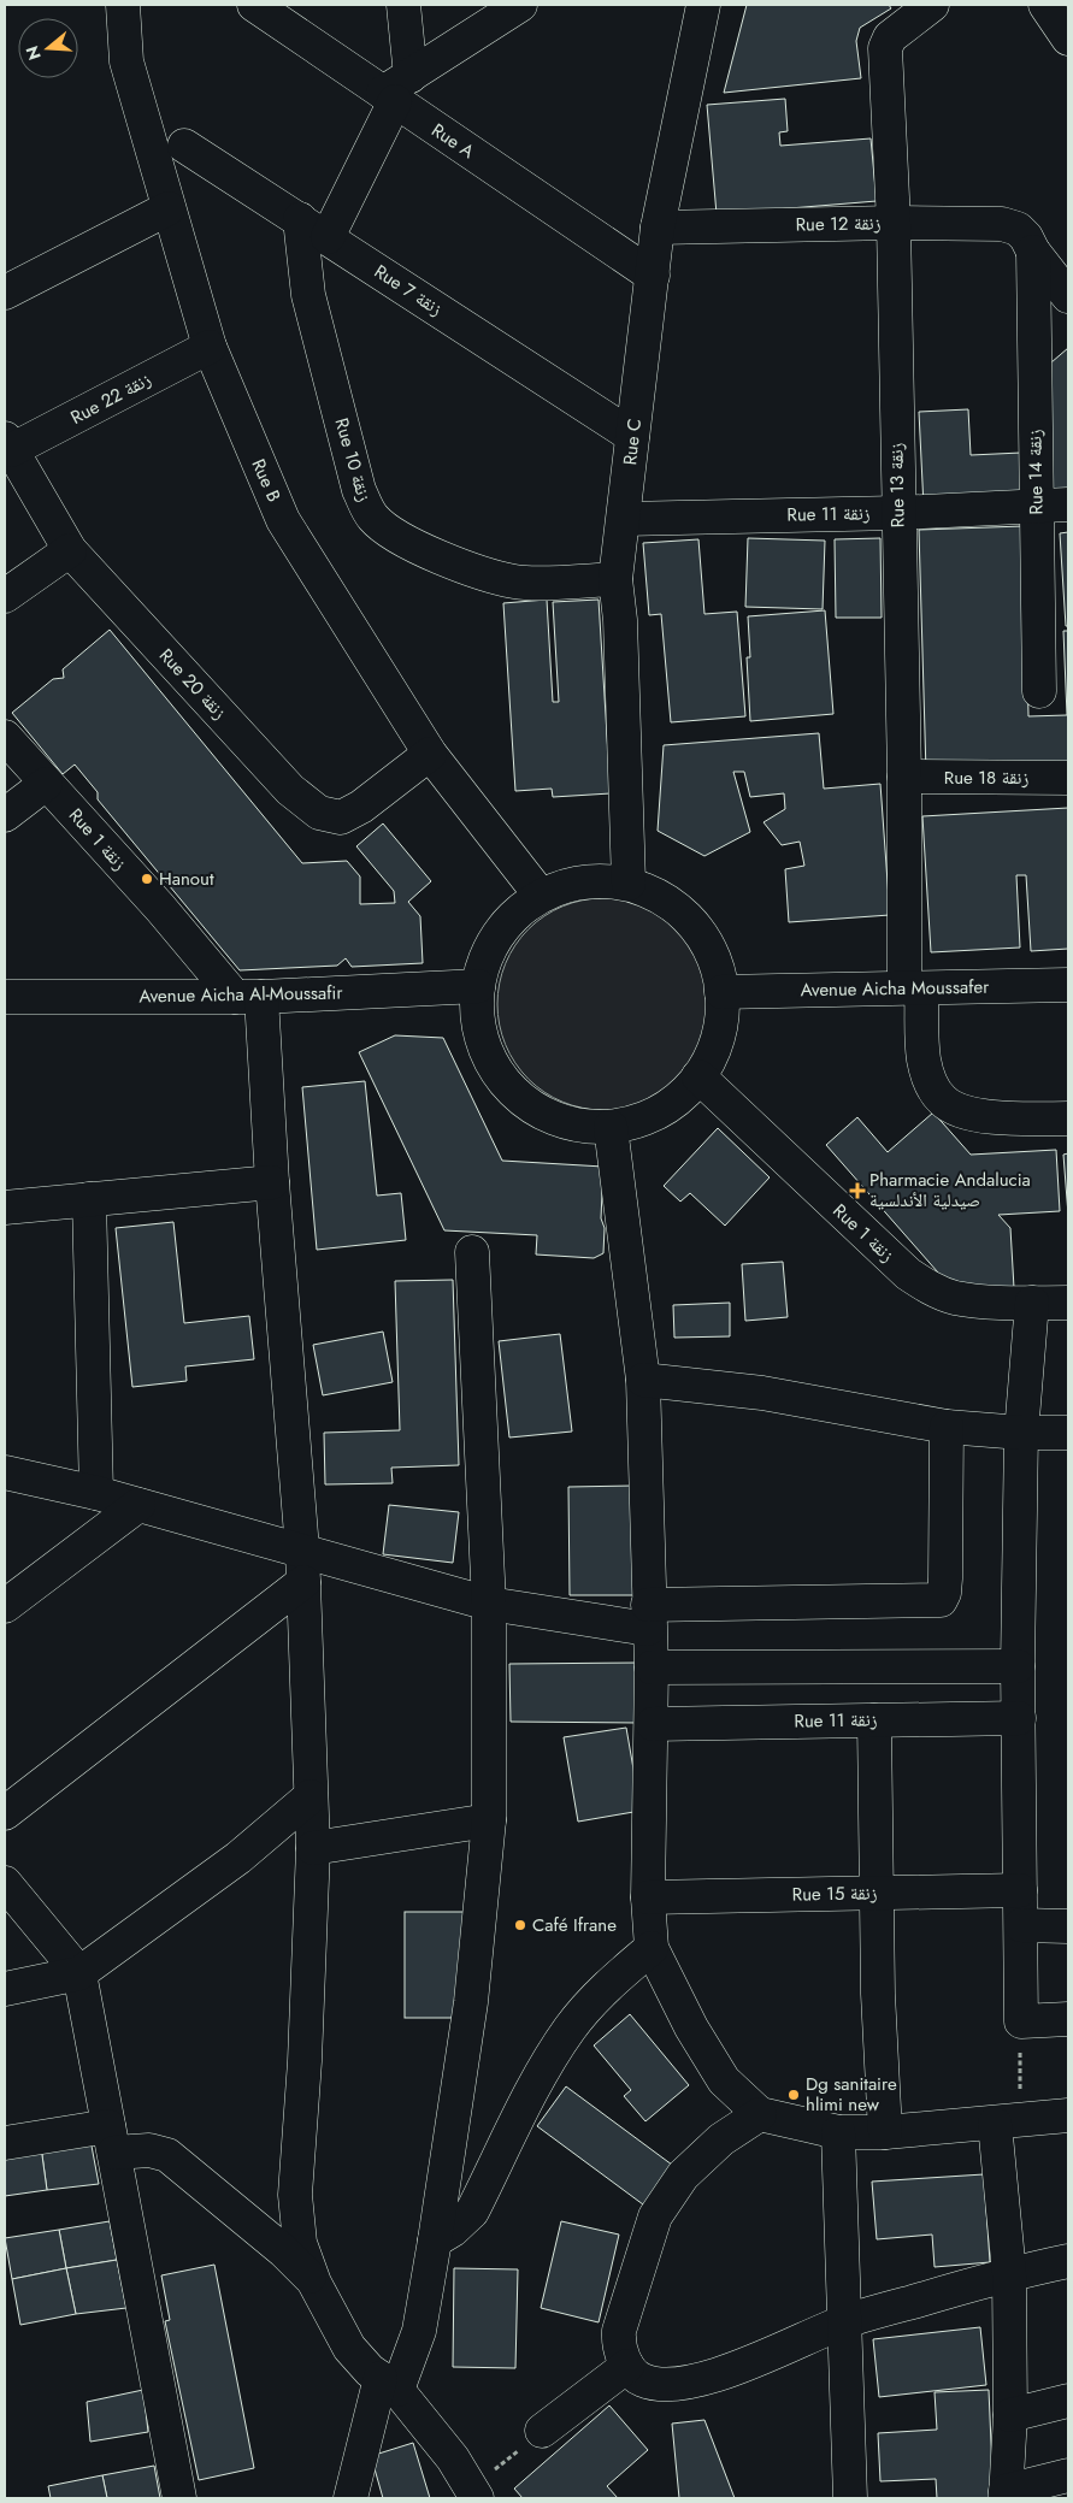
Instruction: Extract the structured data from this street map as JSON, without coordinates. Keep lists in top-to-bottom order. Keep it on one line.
{"streets":{"street":["Rue A","Rue 12 زنقة","Rue 7 زنقة","Rue 22 زنقة","Rue C","Rue 10 زنقة","Rue 14 زنقة","Rue B","Rue 13 زنقة","Rue 11 زنقة","Rue 20 زنقة","Rue 18 زنقة","Rue 1 زنقة","Avenue Aicha Moussafer","Avenue Aicha Al-Moussafir","Rue 15 زنقة"]},"crossings":[["Rue A","Rue C"],["Rue 12 زنقة","Rue C"],["Rue 12 زنقة","Rue 14 زنقة"],["Rue 12 زنقة","Rue 13 زنقة"],["Rue 7 زنقة","Rue C"],["Rue 7 زنقة","Rue 10 زنقة"],["Rue 22 زنقة","Rue B"],["Rue 22 زنقة","Rue 20 زنقة"],["Rue C","Rue 10 زنقة"],["Rue C","Rue 11 زنقة"],["Rue 14 زنقة","Rue 11 زنقة"],["Rue B","Rue 20 زنقة"],["Rue 13 زنقة","Rue 11 زنقة"],["Rue 13 زنقة","Rue 18 زنقة"],["Rue 13 زنقة","Avenue Aicha Moussafer"],["Rue 1 زنقة","Avenue Aicha Al-Moussafir"]],"places":{"other":["Hanout","Café Ifrane","Dg sanitaire hlimi new"],"health":["Pharmacie Andalucia صيدلية الأندلسية"]},"north":"left"}
